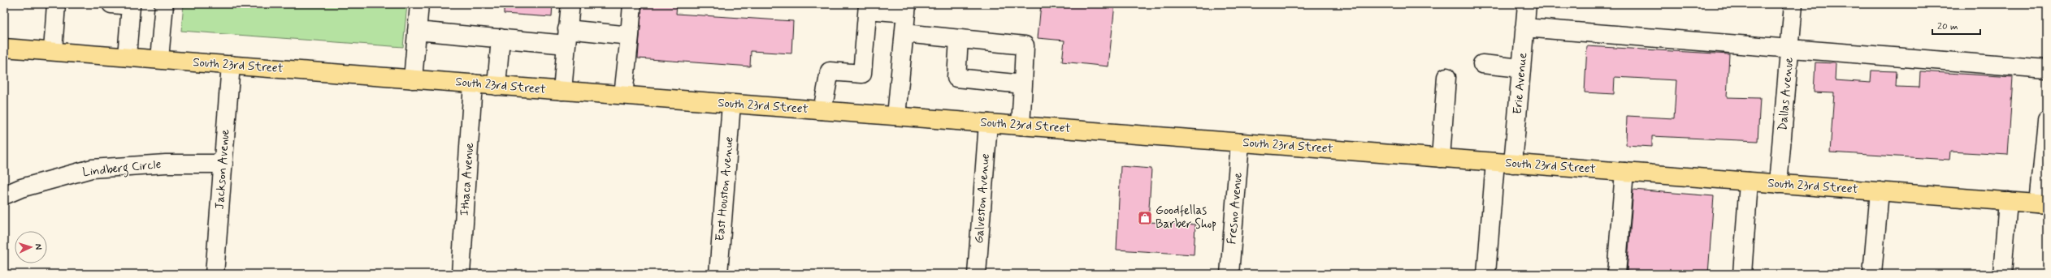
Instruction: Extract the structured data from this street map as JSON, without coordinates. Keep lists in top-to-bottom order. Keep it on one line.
{"streets":{"main road":["South 23rd Street"],"street":["Erie Avenue","Dallas Avenue","Lindberg Circle","Jackson Avenue","Ithaca Avenue","East Houston Avenue","Galveston Avenue","Fresno Avenue"]},"crossings":[["South 23rd Street","Erie Avenue"],["South 23rd Street","Dallas Avenue"],["South 23rd Street","Jackson Avenue"],["South 23rd Street","Ithaca Avenue"],["South 23rd Street","East Houston Avenue"],["South 23rd Street","Galveston Avenue"],["South 23rd Street","Fresno Avenue"],["Lindberg Circle","Jackson Avenue"]],"places":{"shop":["Goodfellas Barber Shop"]},"scale_bar":"20 m","north":"right"}
